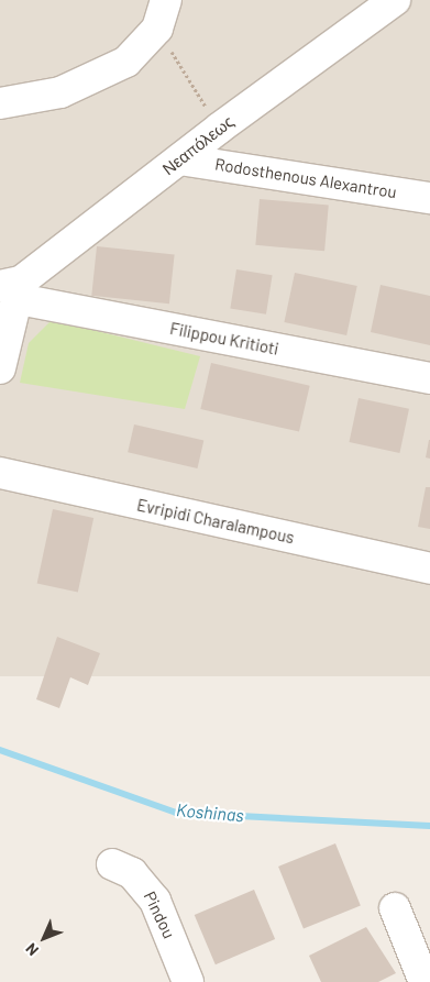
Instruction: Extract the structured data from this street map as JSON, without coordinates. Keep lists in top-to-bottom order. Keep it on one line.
{"streets":{"street":["Νεαπόλεως","Rodosthenous Alexantrou","Filippou Kritioti","Evripidi Charalampous","Pindou"]},"crossings":[["Νεαπόλεως","Rodosthenous Alexantrou"],["Νεαπόλεως","Filippou Kritioti"]],"water":["Koshinas"],"north":"bottom left"}
